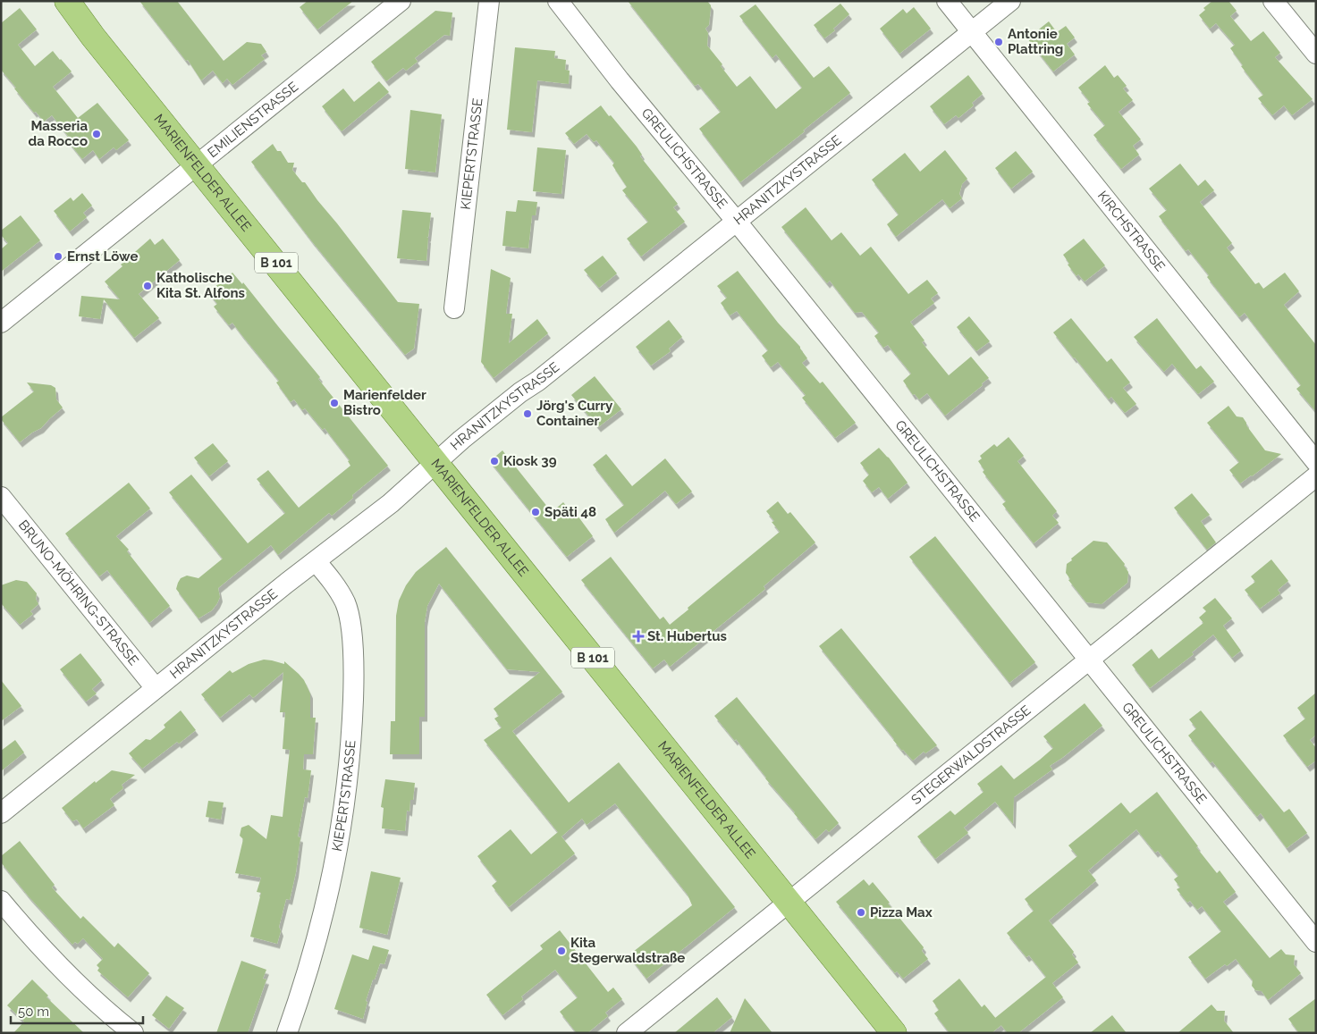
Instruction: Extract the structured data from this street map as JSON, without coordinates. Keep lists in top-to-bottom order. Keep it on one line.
{"streets":{"main road":["MARIENFELDER ALLEE","B 101"],"street":["EMILIENSTRASSE","KIEPERTSTRASSE","GREULICHSTRASSE","HRANITZKYSTRASSE","KIRCHSTRASSE","BRUNO-MÖHRING-STRASSE","STEGERWALDSTRASSE"]},"crossings":[["EMILIENSTRASSE","MARIENFELDER ALLEE"],["KIEPERTSTRASSE","HRANITZKYSTRASSE"],["GREULICHSTRASSE","HRANITZKYSTRASSE"],["GREULICHSTRASSE","STEGERWALDSTRASSE"],["MARIENFELDER ALLEE","HRANITZKYSTRASSE"],["MARIENFELDER ALLEE","STEGERWALDSTRASSE"],["HRANITZKYSTRASSE","KIRCHSTRASSE"],["HRANITZKYSTRASSE","BRUNO-MÖHRING-STRASSE"]],"places":{"other":["Antonie Plattring","Masseria da Rocco","Ernst Löwe","Katholische Kita St. Alfons","Marienfelder Bistro","Jörg's Curry Container","Kiosk 39","Späti 48","Pizza Max","Kita Stegerwaldstraße"],"health":["St. Hubertus"]},"scale_bar":"50 m"}
